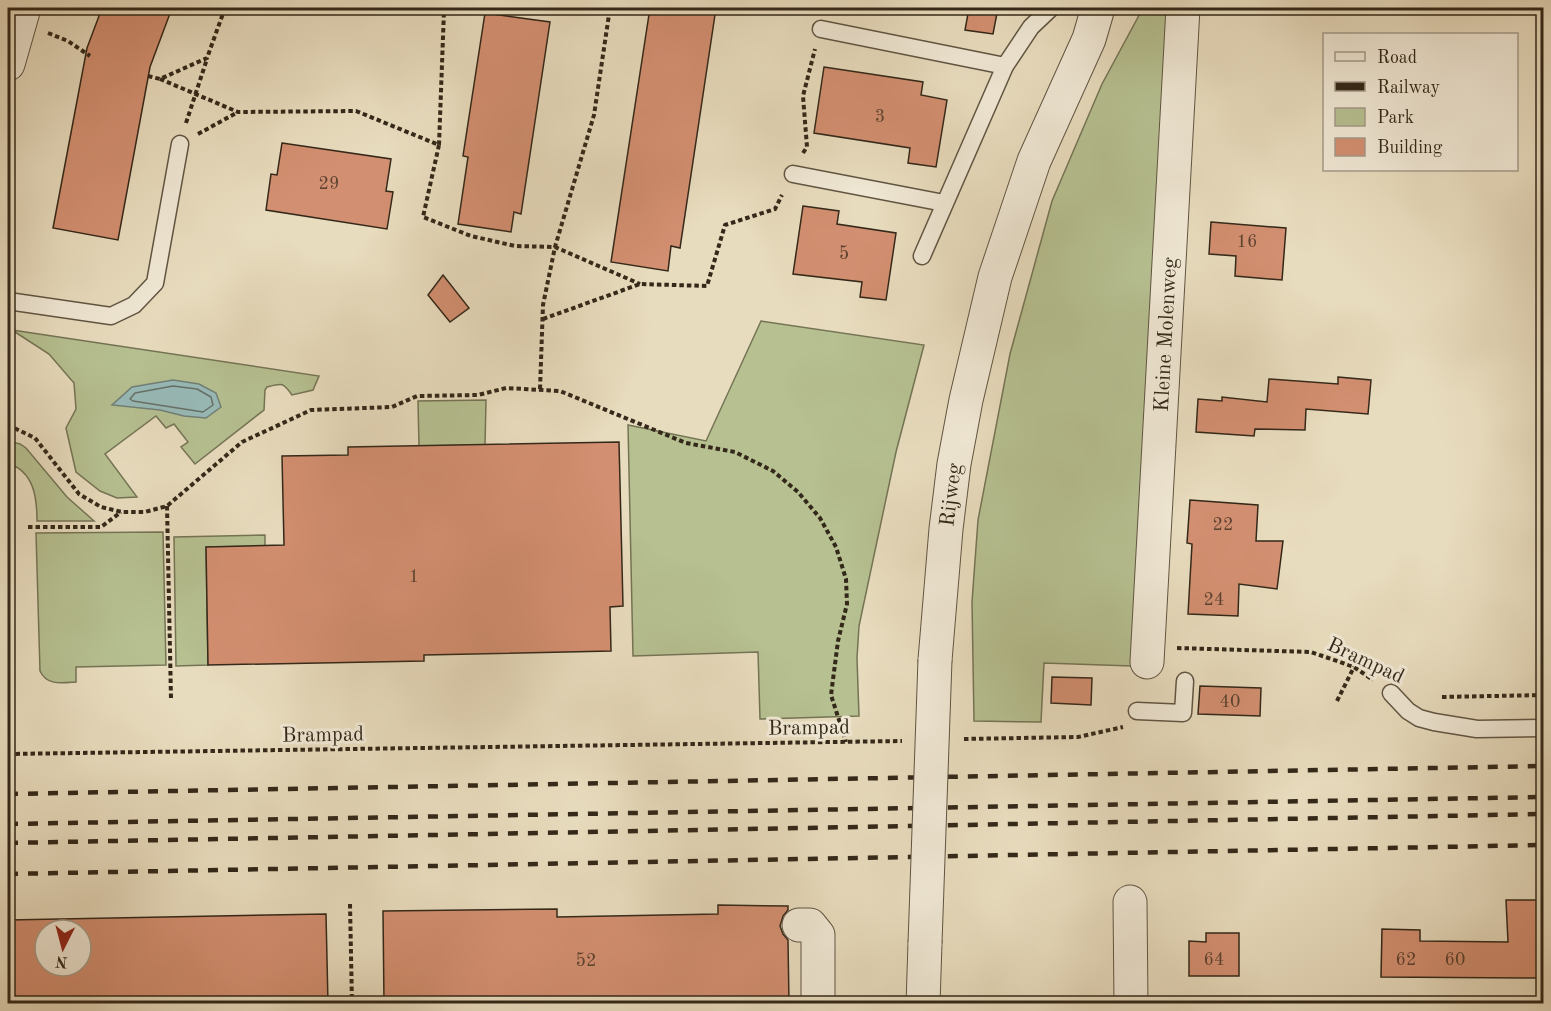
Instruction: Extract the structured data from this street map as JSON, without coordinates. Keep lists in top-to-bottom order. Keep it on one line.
{"streets":{"street":["Kleine Molenweg","Rijweg"],"path":["Brampad"]},"crossings":[["Kleine Molenweg","Brampad"]],"house_numbers":["3","29","16","5","22","1","24","40","64","62","60","52"],"legend":["Road","Railway","Park","Building"],"north":"bottom"}
